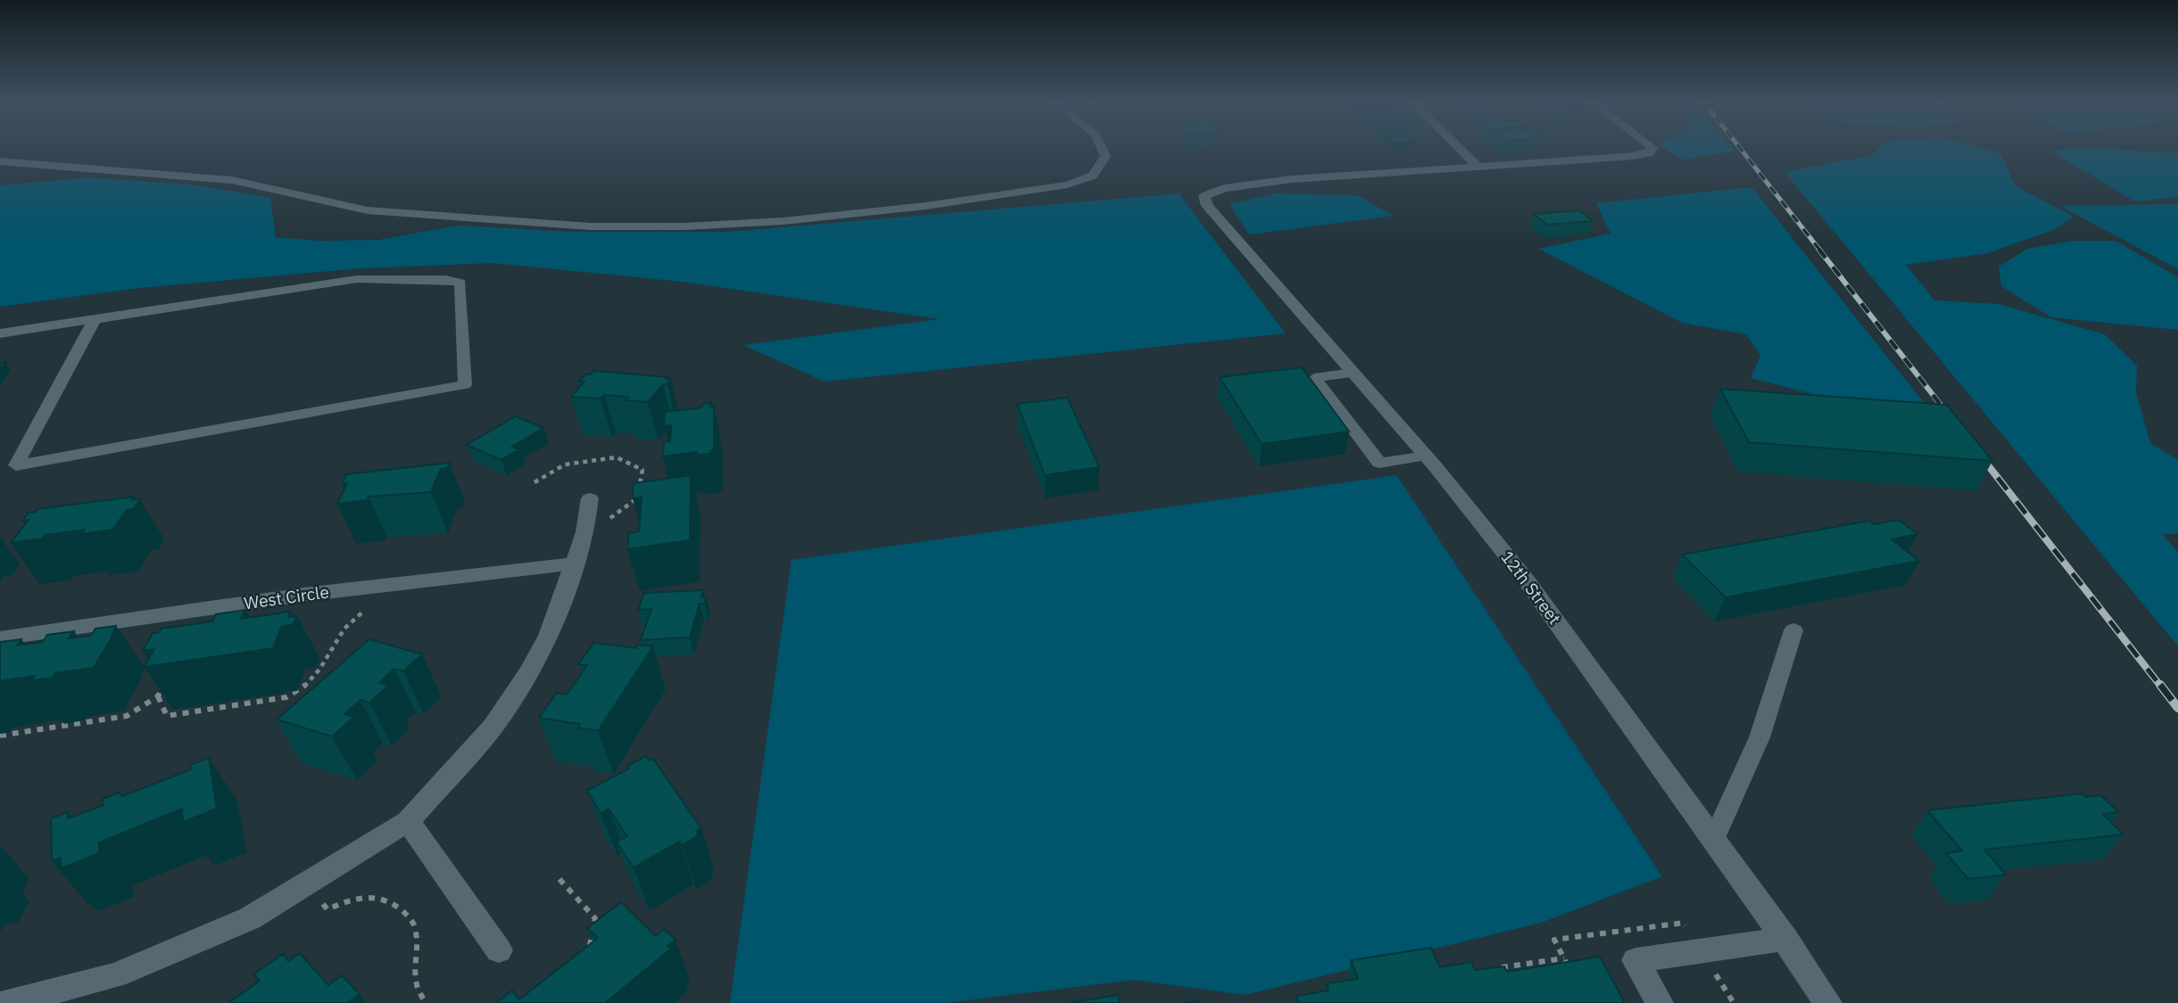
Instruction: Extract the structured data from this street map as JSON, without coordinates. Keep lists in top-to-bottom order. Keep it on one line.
{"streets":{"street":["12th Street","West Circle"]}}
